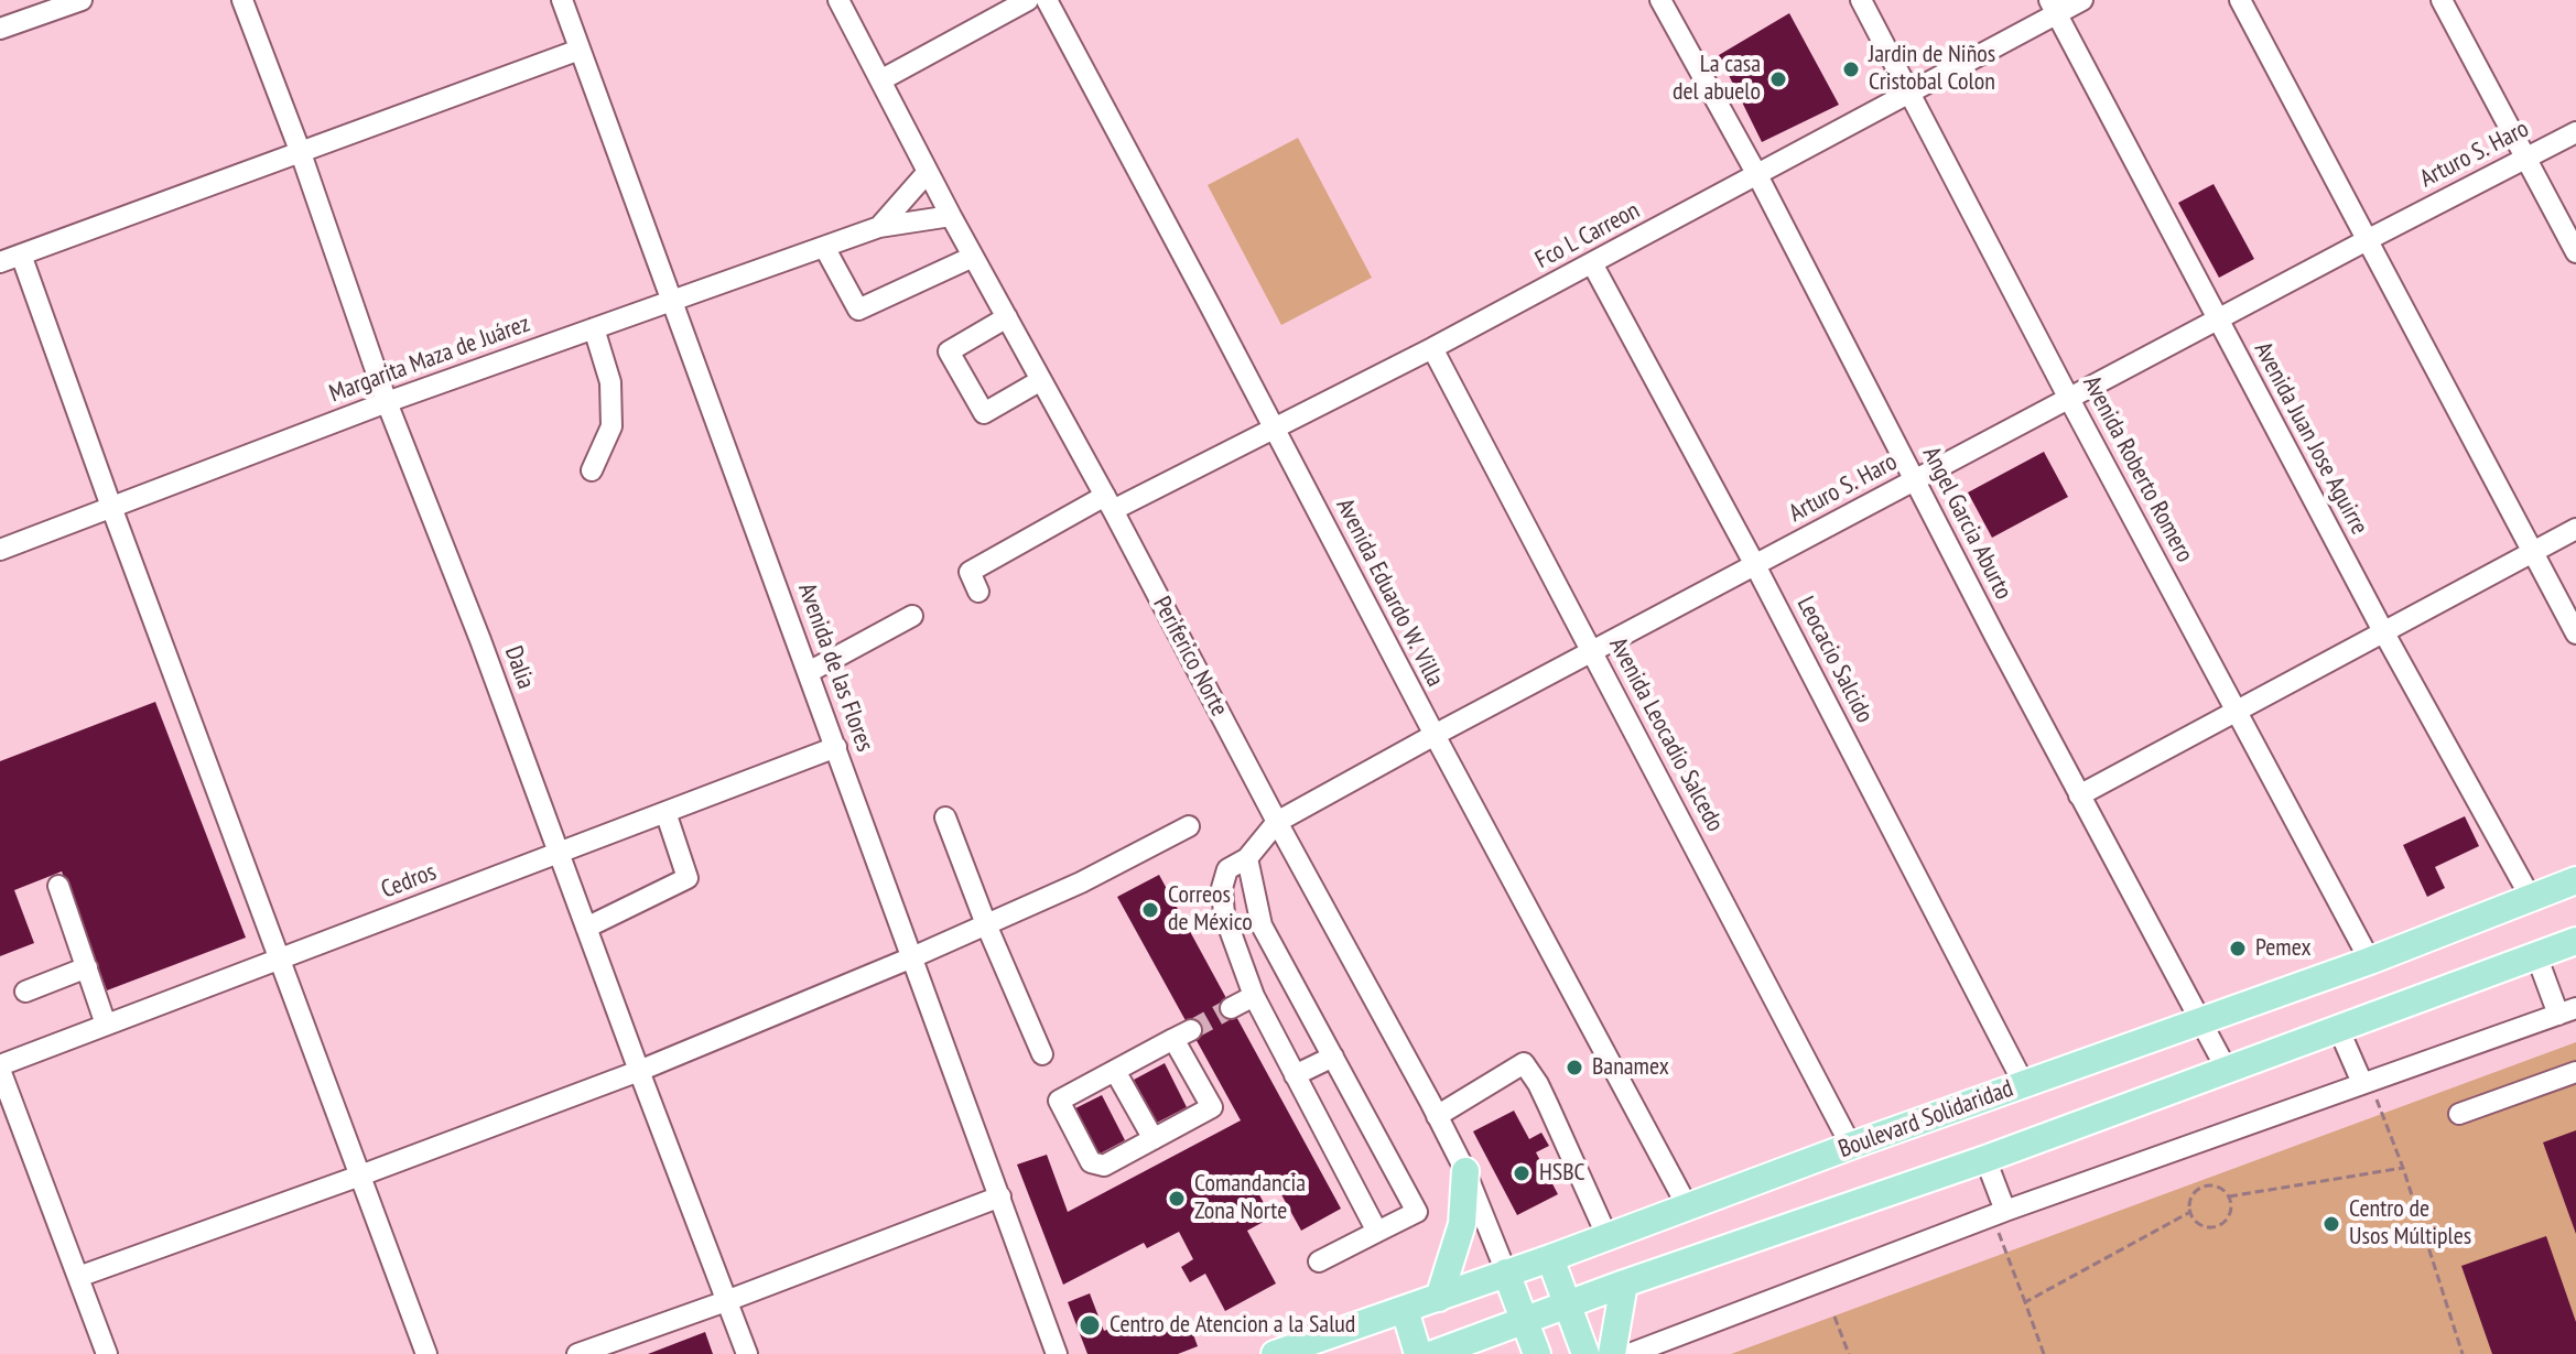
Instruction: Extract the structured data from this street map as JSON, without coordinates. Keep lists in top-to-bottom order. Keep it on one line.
{"streets":{"main road":["Periferico Norte","Boulevard Solidaridad"],"street":["Arturo S. Haro","Fco L Carreon","Margarita Maza de Juárez","Avenida Juan Jose Aguirre","Avenida Roberto Romero","Angel Garcia Aburto","Avenida Eduardo W. Villa","Leocacio Salcido","Dalia","Avenida de las Flores","Avenida Leocadio Salcedo","Cedros"]},"crossings":[["Arturo S. Haro","Avenida Juan Jose Aguirre"],["Arturo S. Haro","Avenida Roberto Romero"],["Arturo S. Haro","Angel Garcia Aburto"],["Arturo S. Haro","Avenida Eduardo W. Villa"],["Arturo S. Haro","Periferico Norte"],["Arturo S. Haro","Leocacio Salcido"],["Arturo S. Haro","Avenida Leocadio Salcedo"],["Fco L Carreon","Avenida Juan Jose Aguirre"],["Fco L Carreon","Avenida Roberto Romero"],["Fco L Carreon","Angel Garcia Aburto"],["Fco L Carreon","Avenida Eduardo W. Villa"],["Fco L Carreon","Periferico Norte"],["Fco L Carreon","Leocacio Salcido"],["Fco L Carreon","Avenida Leocadio Salcedo"],["Margarita Maza de Juárez","Periferico Norte"],["Margarita Maza de Juárez","Dalia"],["Margarita Maza de Juárez","Avenida de las Flores"],["Avenida Juan Jose Aguirre","Boulevard Solidaridad"],["Avenida Roberto Romero","Boulevard Solidaridad"],["Angel Garcia Aburto","Boulevard Solidaridad"],["Avenida Eduardo W. Villa","Boulevard Solidaridad"],["Periferico Norte","Boulevard Solidaridad"],["Leocacio Salcido","Boulevard Solidaridad"],["Dalia","Cedros"],["Avenida de las Flores","Cedros"],["Avenida Leocadio Salcedo","Boulevard Solidaridad"]],"places":["Jardin de Niños Cristobal Colon","La casa del abuelo","Correos de México","Pemex","Banamex","HSBC","Comandancia Zona Norte","Centro de Usos Múltiples","Centro de Atencion a la Salud"]}
